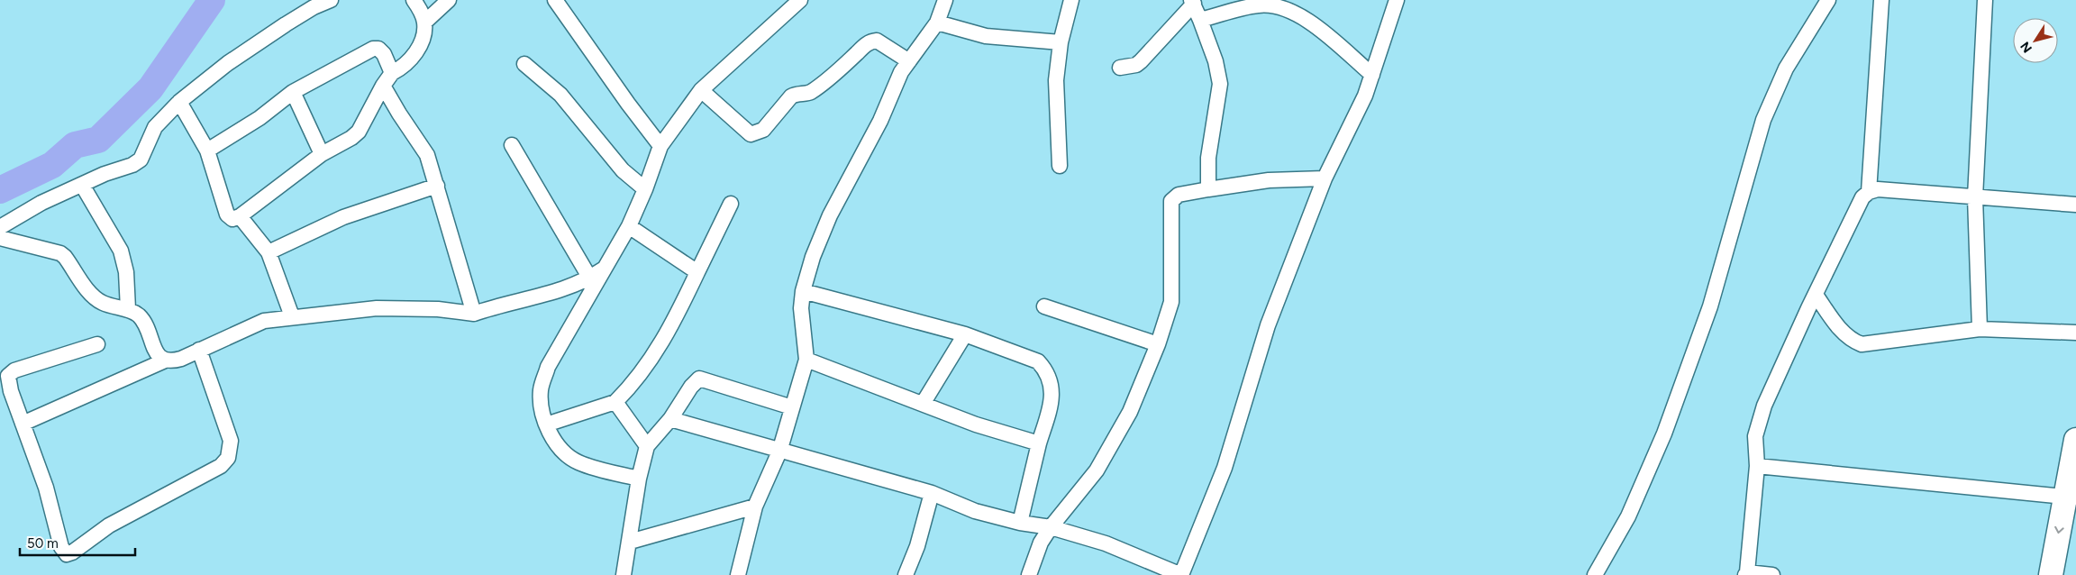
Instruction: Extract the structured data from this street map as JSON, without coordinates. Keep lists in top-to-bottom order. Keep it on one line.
{"scale_bar":"50 m","north":"bottom left"}
